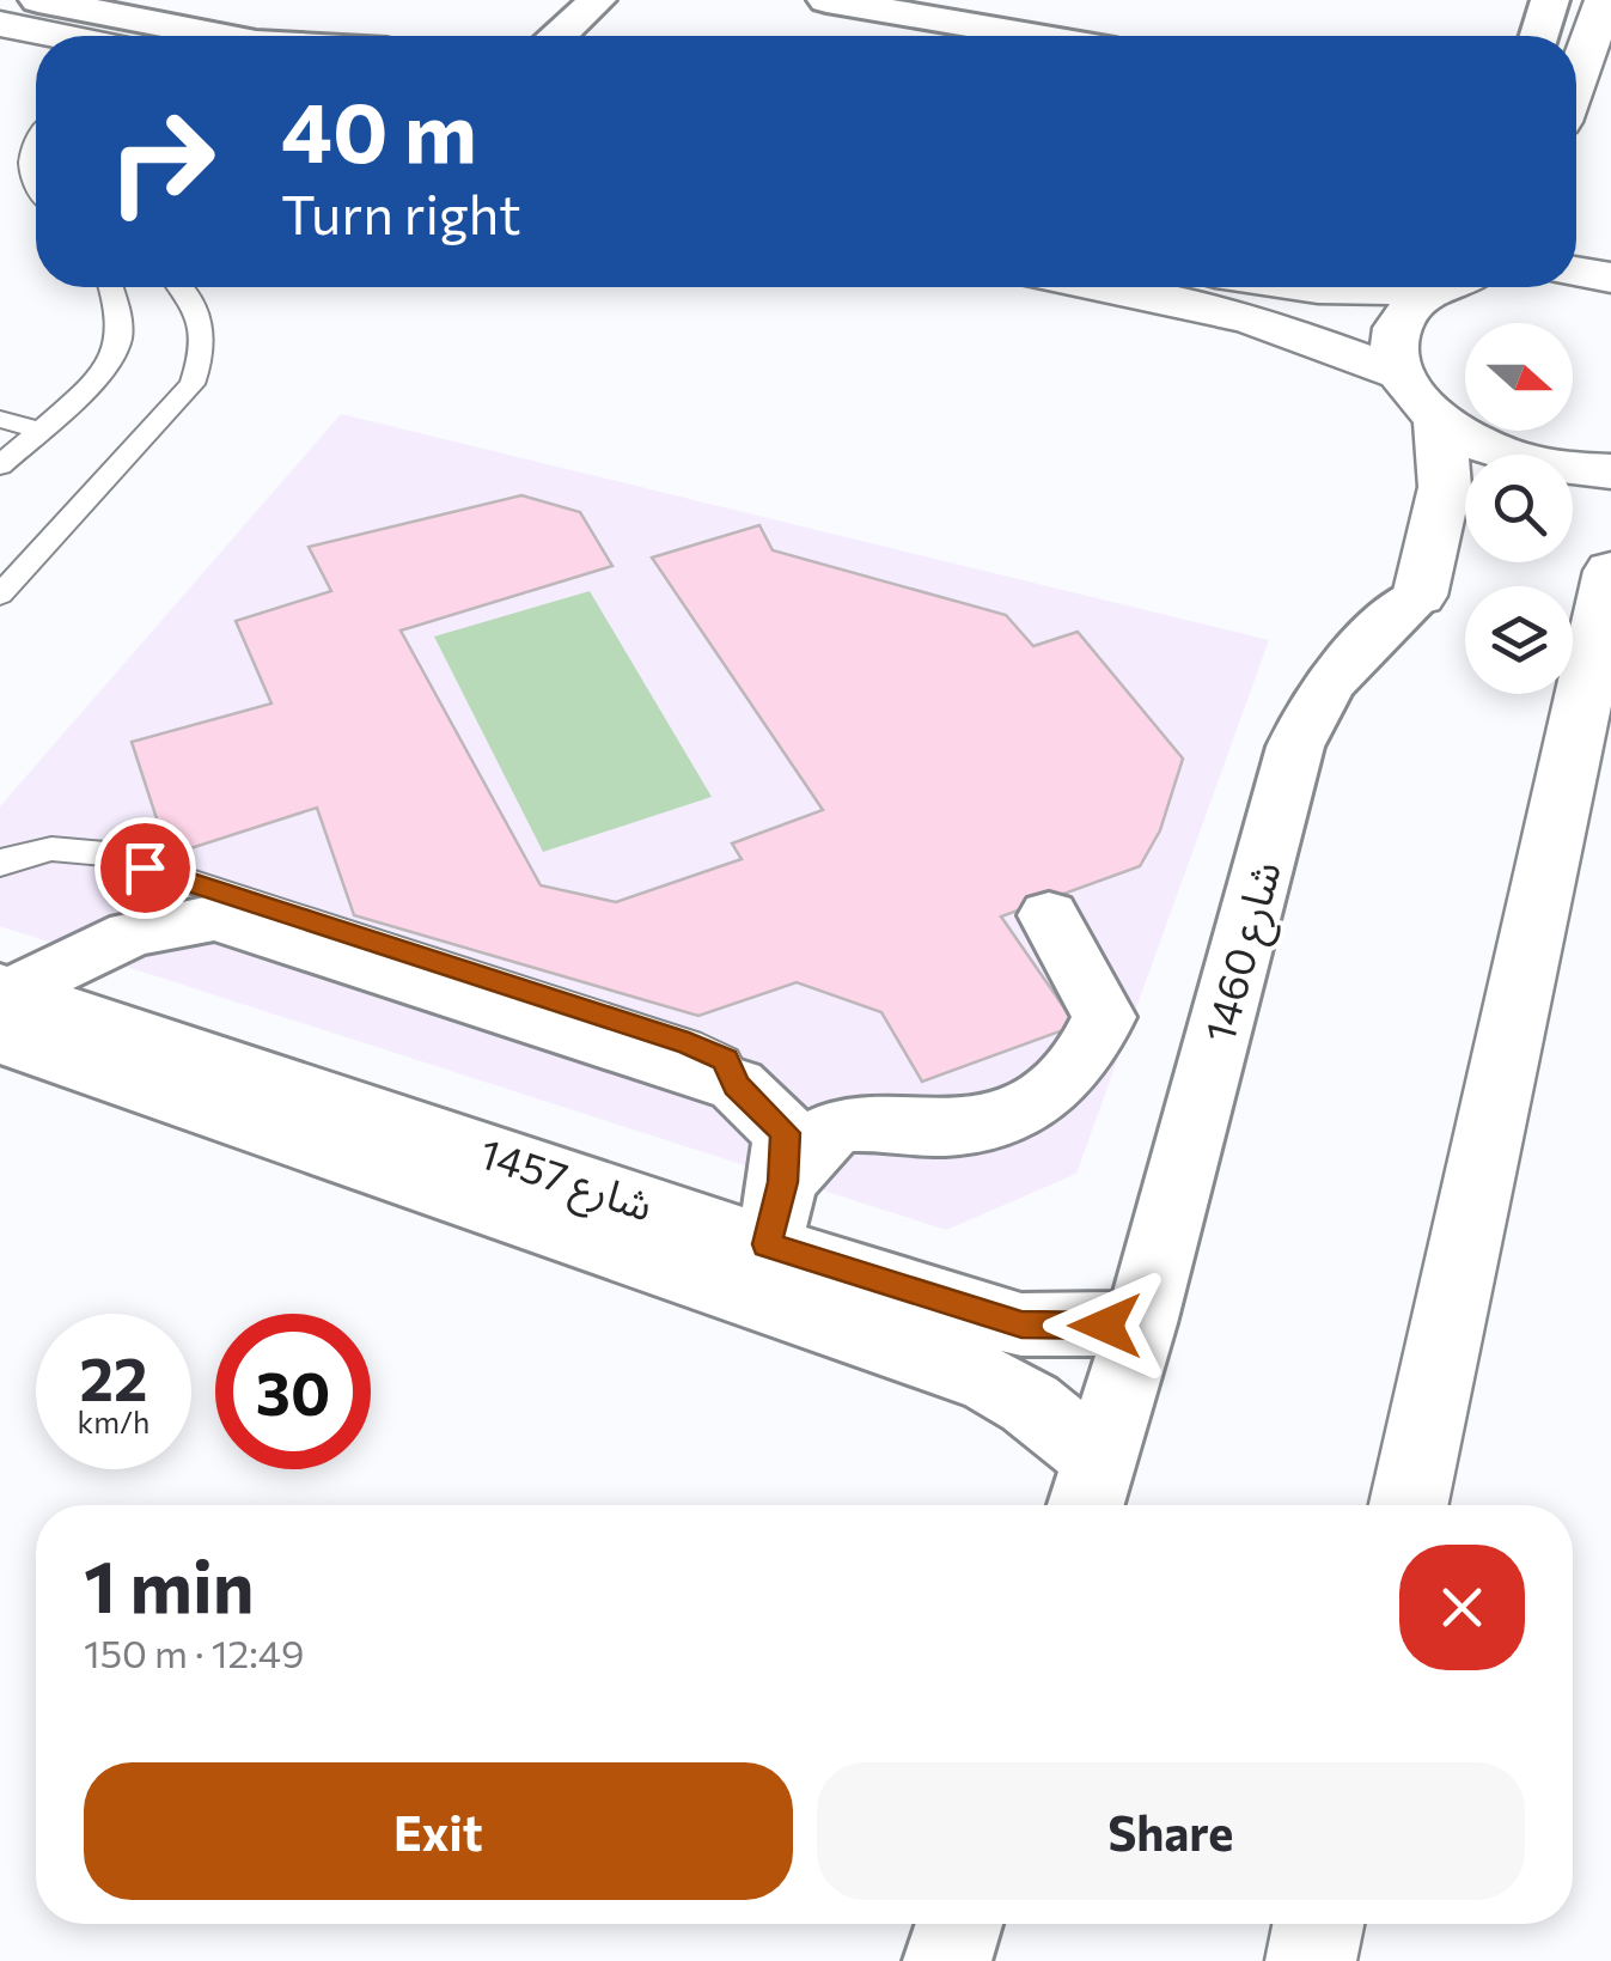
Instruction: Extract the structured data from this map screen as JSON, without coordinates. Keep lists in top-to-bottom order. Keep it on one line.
{"streets":{"street":["شارع 1460","شارع 1457"]},"crossings":[["شارع 1460","شارع 1457"]],"north":"right","page":{"turn":["40 m","Turn right"],"speed":"22 km/h","limit":"30","heading":["1 min","150 m · 12:49"],"buttons":["Exit","Share"]}}
